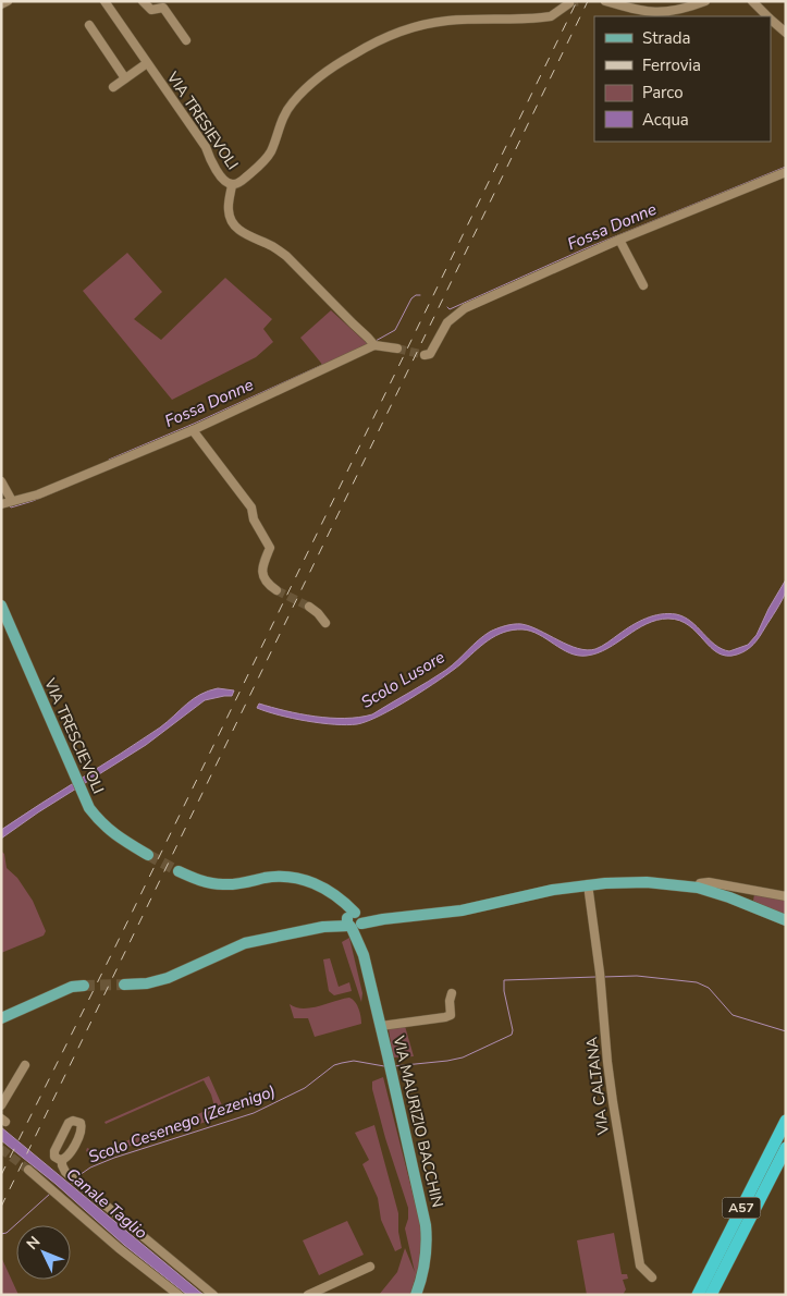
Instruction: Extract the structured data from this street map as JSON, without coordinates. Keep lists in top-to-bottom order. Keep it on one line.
{"streets":{"highway":["A57"],"main road":["VIA TRESCIEVOLI","VIA MAURIZIO BACCHIN"],"street":["VIA TRESIEVOLI","VIA CALTANA"]},"water":["Fossa Donne","Scolo Lusore","Scolo Cesenego (Zezenigo)","Canale Taglio"],"legend":["Strada","Ferrovia","Parco","Acqua"],"north":"top left"}
